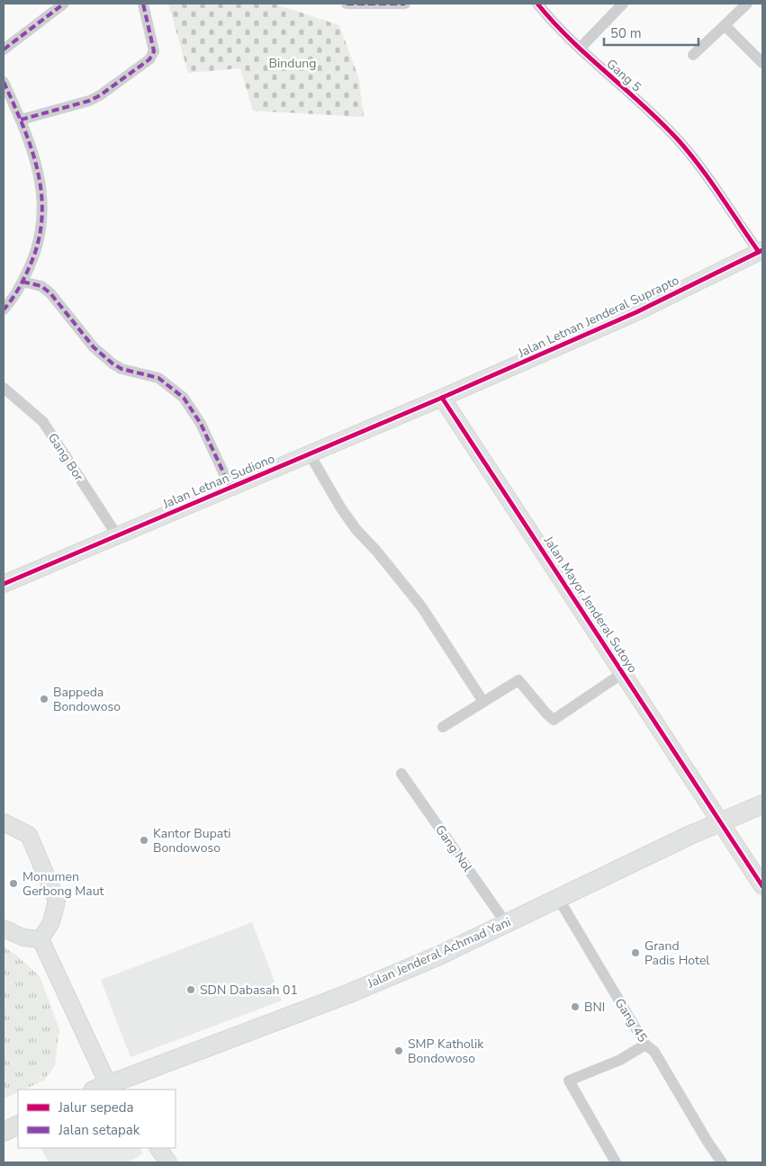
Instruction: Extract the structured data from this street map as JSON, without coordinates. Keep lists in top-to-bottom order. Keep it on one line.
{"streets":{"main road":["Jalan Jenderal Achmad Yani"],"street":["Gang 5","Jalan Letnan Jenderal Suprapto","Gang Bor","Jalan Letnan Sudiono","Jalan Mayor Jenderal Sutoyo","Gang Nol","Gang 45"]},"crossings":[["Gang 5","Jalan Letnan Jenderal Suprapto"],["Jalan Letnan Jenderal Suprapto","Jalan Letnan Sudiono"],["Jalan Letnan Jenderal Suprapto","Jalan Mayor Jenderal Sutoyo"],["Gang Bor","Jalan Letnan Sudiono"],["Jalan Letnan Sudiono","Jalan Mayor Jenderal Sutoyo"],["Jalan Mayor Jenderal Sutoyo","Jalan Jenderal Achmad Yani"],["Gang Nol","Jalan Jenderal Achmad Yani"],["Jalan Jenderal Achmad Yani","Gang 45"]],"parks":["Bindung"],"places":["Bappeda Bondowoso","Kantor Bupati Bondowoso","Monumen Gerbong Maut","Grand Padis Hotel","SDN Dabasah 01","BNI","SMP Katholik Bondowoso"],"legend":["Jalur sepeda","Jalan setapak"],"scale_bar":"50 m"}
